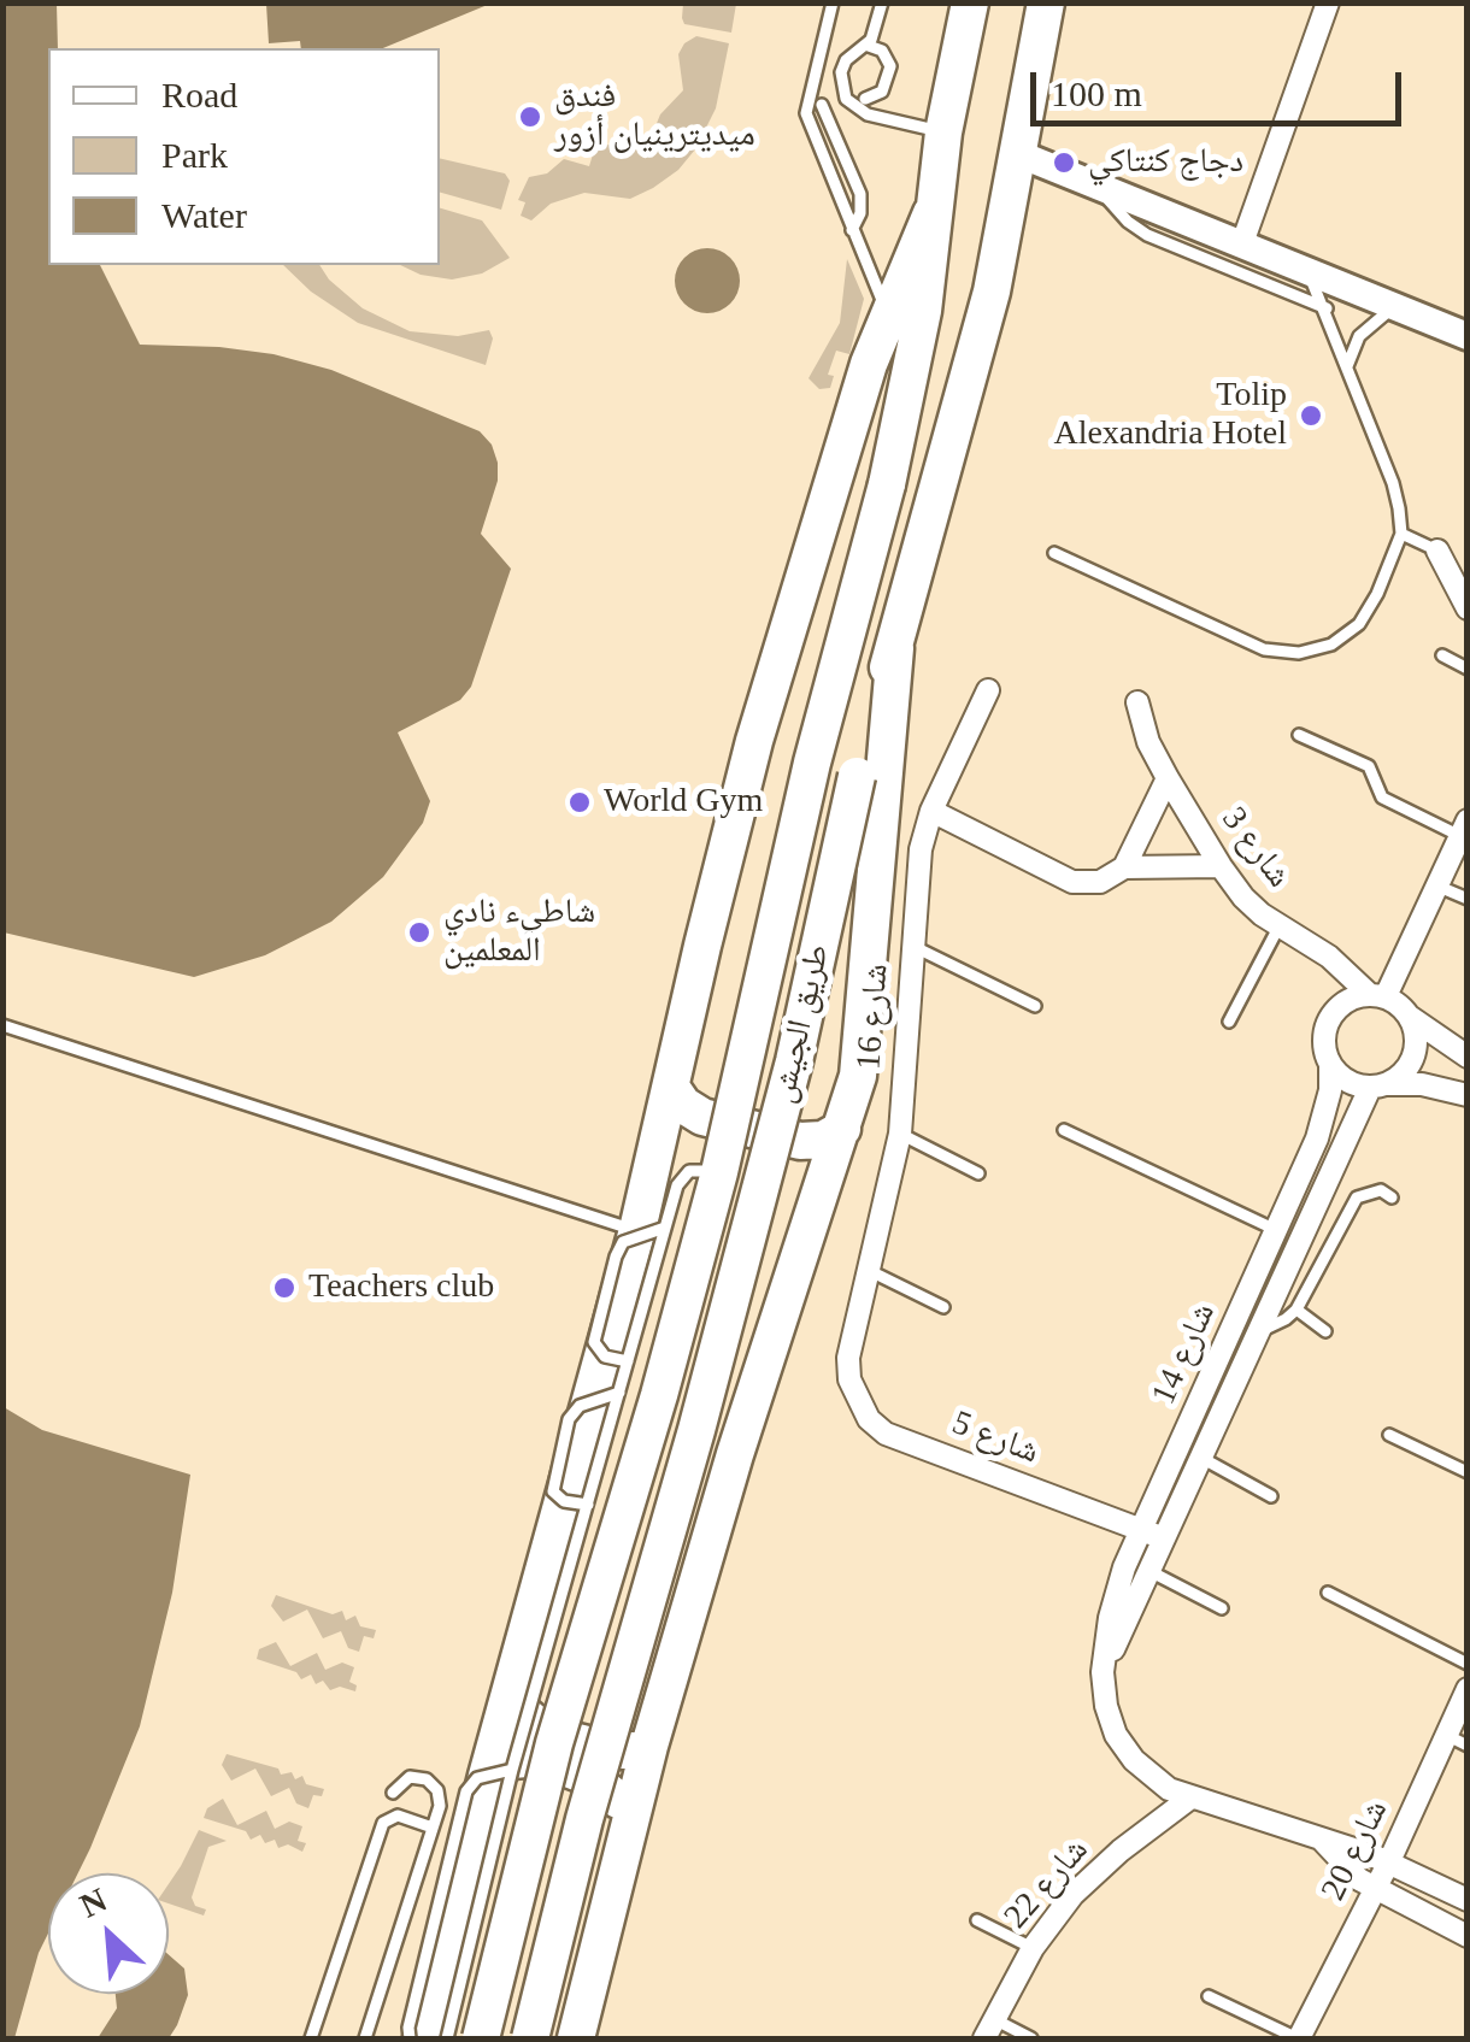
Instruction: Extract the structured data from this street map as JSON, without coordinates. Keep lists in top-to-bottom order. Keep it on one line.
{"streets":{"highway":["طريق الجيش"],"street":["شارع 3","شارع 16","شارع 14","شارع 5","شارع 20","شارع 22"]},"crossings":[["شارع 3","شارع 14"],["شارع 16","شارع 5"],["شارع 14","شارع 5"],["شارع 14","شارع 20"],["شارع 14","شارع 22"]],"places":["فندق ميديترينيان أزور","دجاج كنتاكي","Tolip Alexandria Hotel","World Gym","شاطيء نادي المعلمين","Teachers club"],"legend":["Road","Park","Water"],"scale_bar":"100 m","north":"top left"}
